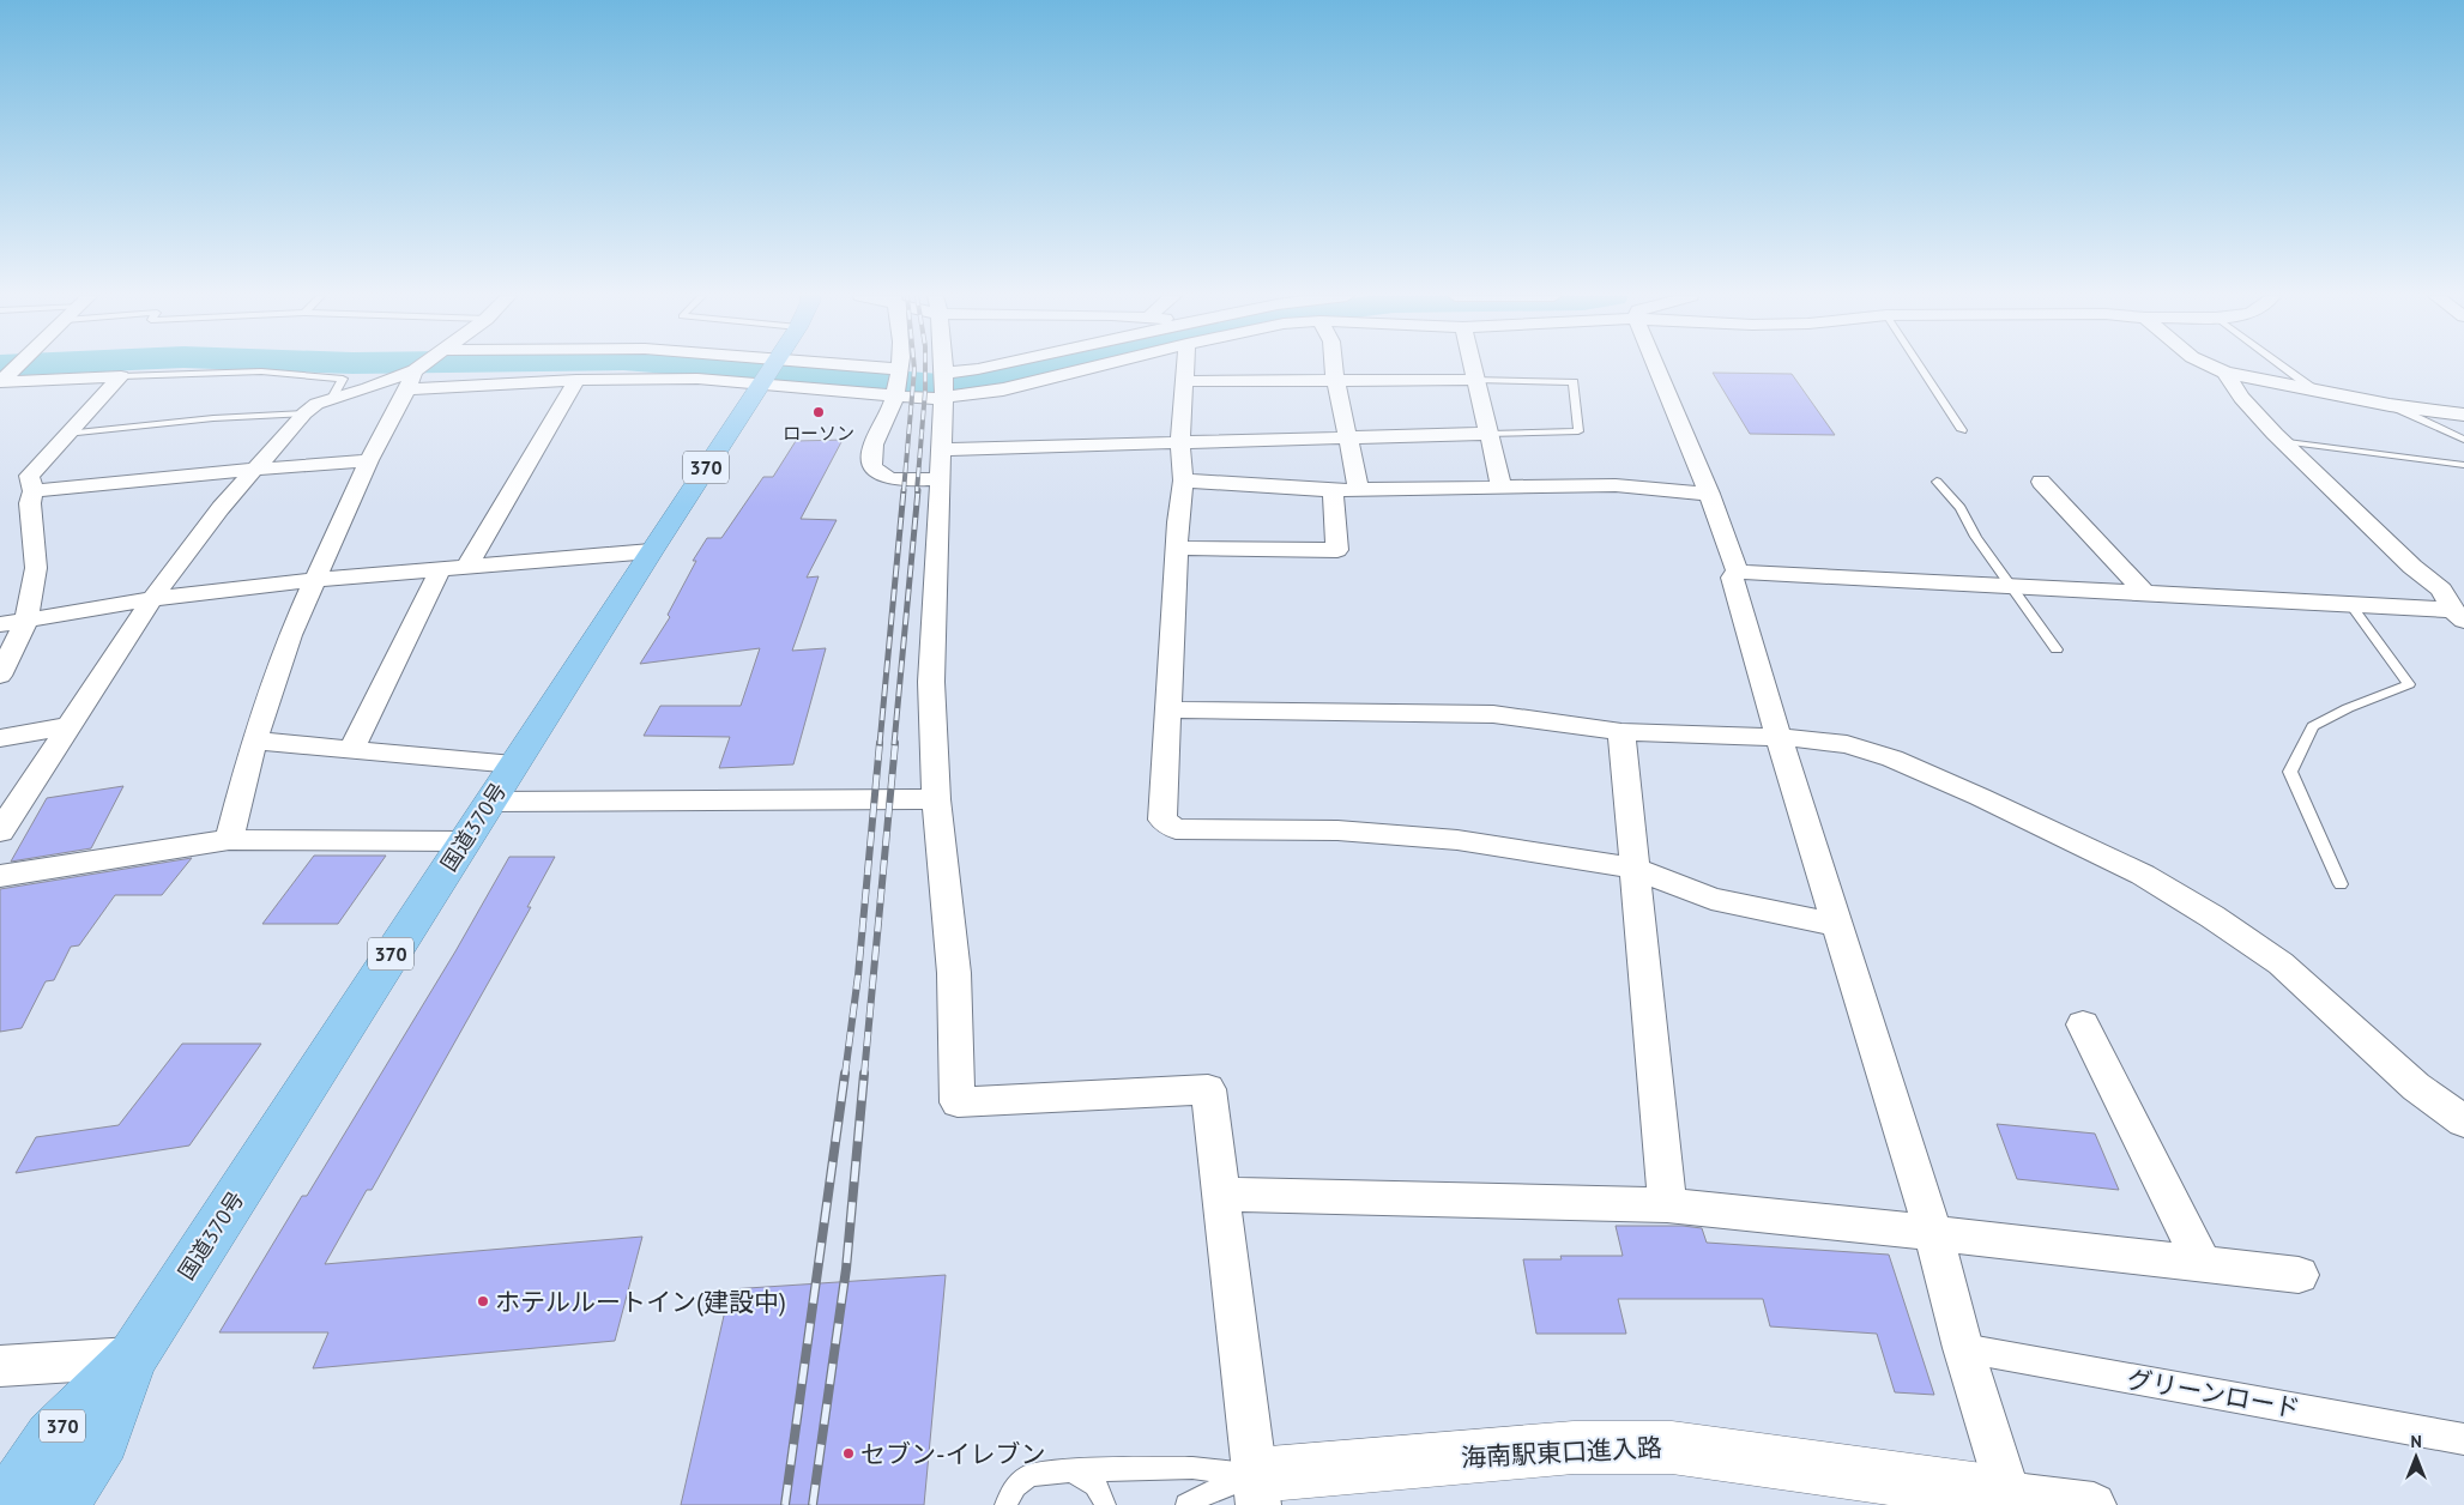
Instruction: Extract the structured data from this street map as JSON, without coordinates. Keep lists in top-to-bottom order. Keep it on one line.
{"streets":{"highway":["370","国道370号"],"street":["グリーンロード","海南駅東口進入路"]},"places":["ローソン","ホテルルートイン(建設中)","セブン-イレブン"],"north":"top"}
